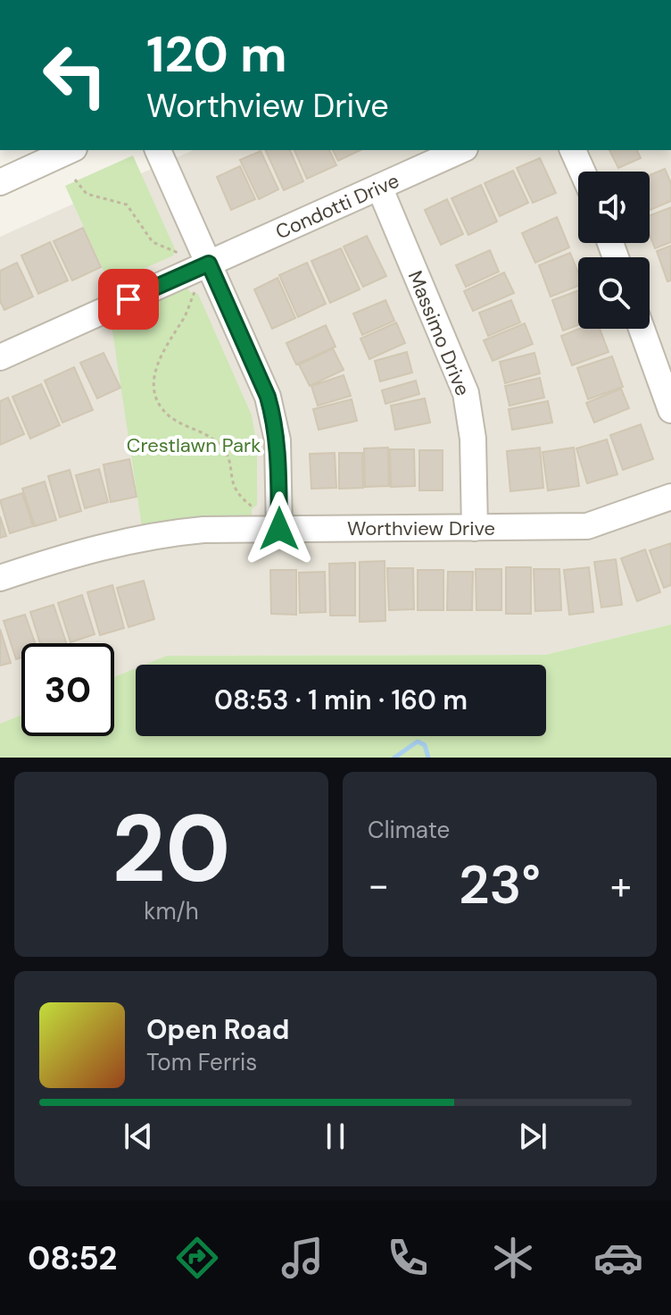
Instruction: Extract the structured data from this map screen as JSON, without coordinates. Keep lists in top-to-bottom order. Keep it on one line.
{"streets":{"street":["Condotti Drive","Massimo Drive","Worthview Drive"]},"crossings":[["Condotti Drive","Massimo Drive"],["Massimo Drive","Worthview Drive"]],"parks":["Crestlawn Park"],"page":{"turn":["120 m","Worthview Drive"],"limit":"30","trip":"08:53 · 1 min · 160 m","tile":[["20","km/h"],"Climate"],"heat":["−","23°","+"],"song":["Open Road","Tom Ferris"],"tabs":"08:52"}}
